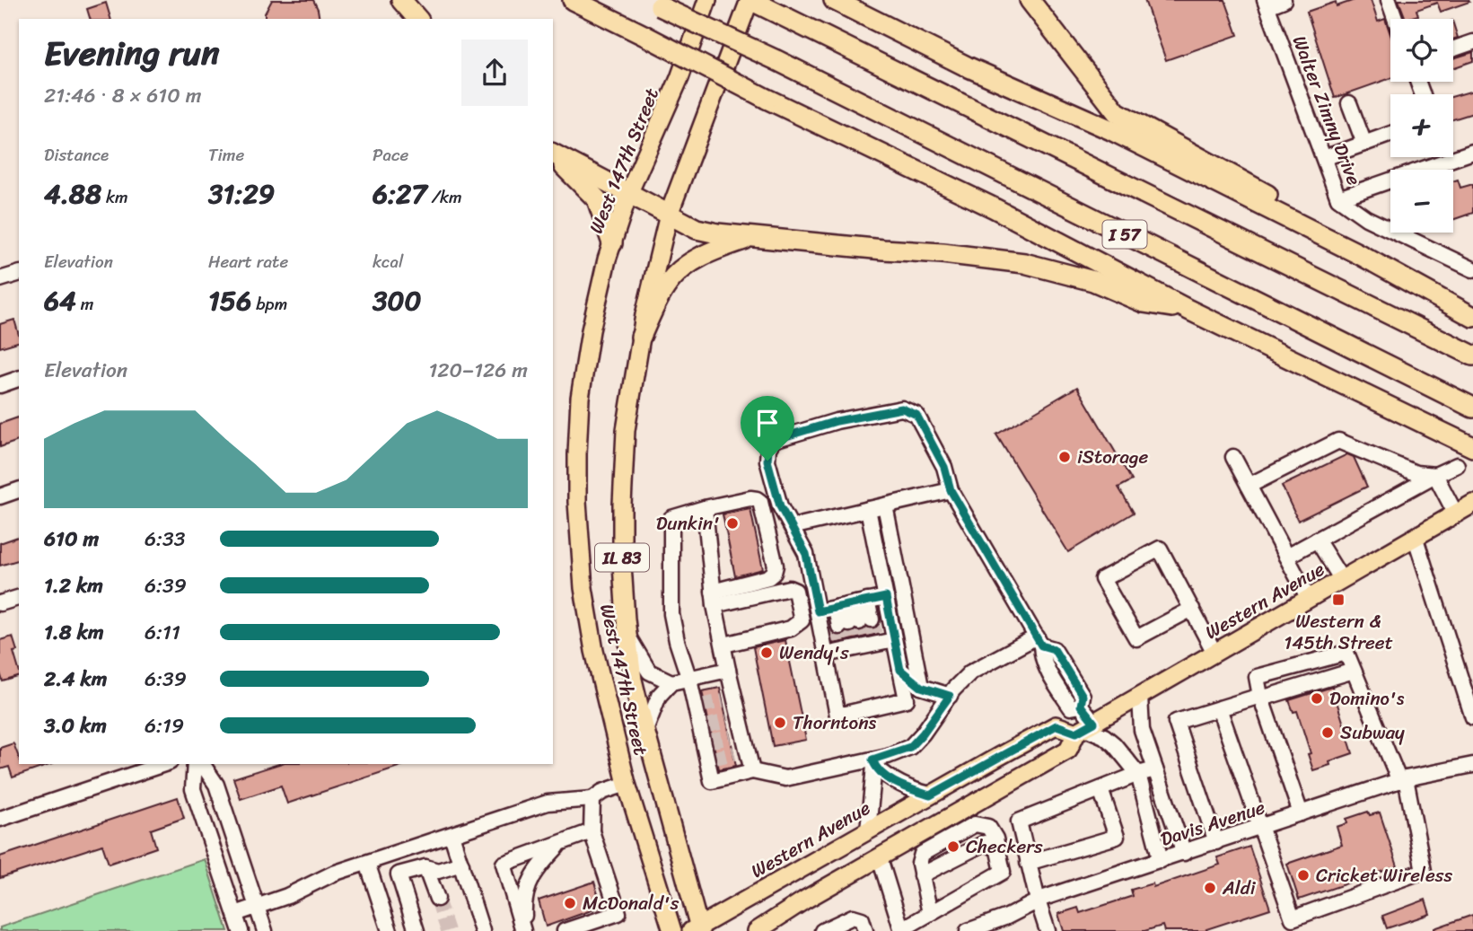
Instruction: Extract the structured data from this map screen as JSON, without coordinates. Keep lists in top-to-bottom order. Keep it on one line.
{"streets":{"highway":["I 57"],"main road":["West 147th Street","IL 83","Western Avenue"],"street":["Walter Zimny Drive","Davis Avenue"]},"crossings":[["West 147th Street","I 57"],["West 147th Street","Western Avenue"]],"places":{"other":["iStorage","Dunkin'","Wendy's","Domino's","Thorntons","Subway","Checkers","Cricket Wireless","Aldi","McDonald's"],"transit":["Western & 145th Street"]},"page":{"map_buttons":["+","−"],"heading":["Evening run","21:46 · 8 × 610 m"],"stats":[["Distance","4.88 km"],["Time","31:29"],["Pace","6:27 /km"],["Elevation","64 m"],["Heart rate","156 bpm"],["kcal","300"]],"chart":["Elevation","120–126 m"],"list":[{"name":"610 m","note":"6:33"},{"name":"1.2 km","note":"6:39"},{"name":"1.8 km","note":"6:11"},{"name":"2.4 km","note":"6:39"},{"name":"3.0 km","note":"6:19"}]}}
